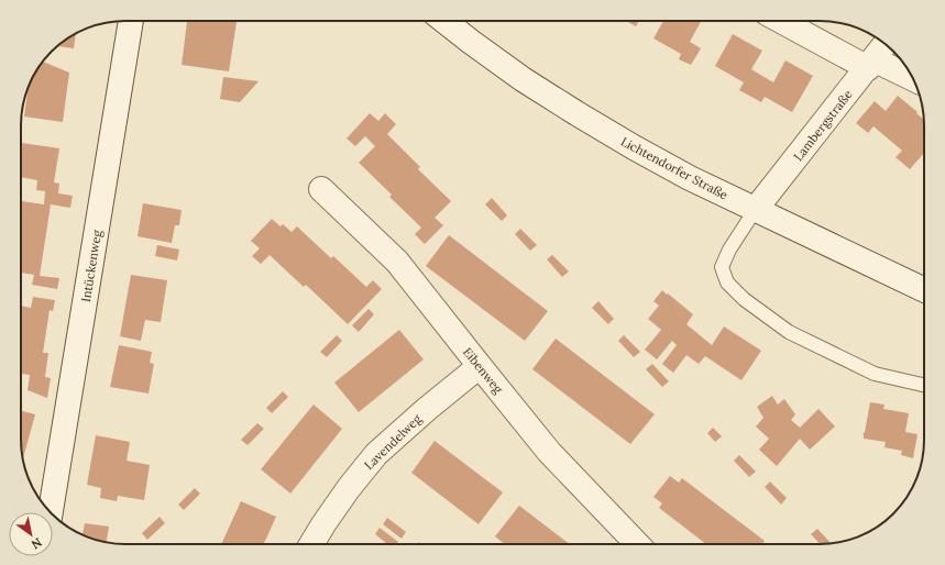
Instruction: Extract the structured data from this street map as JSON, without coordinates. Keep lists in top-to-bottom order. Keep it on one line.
{"streets":{"street":["Lambergstraße","Lichtendorfer Straße","Intückenweg","Eibenweg","Lavendelweg"]},"crossings":[["Lambergstraße","Lichtendorfer Straße"],["Eibenweg","Lavendelweg"]],"north":"bottom right"}
